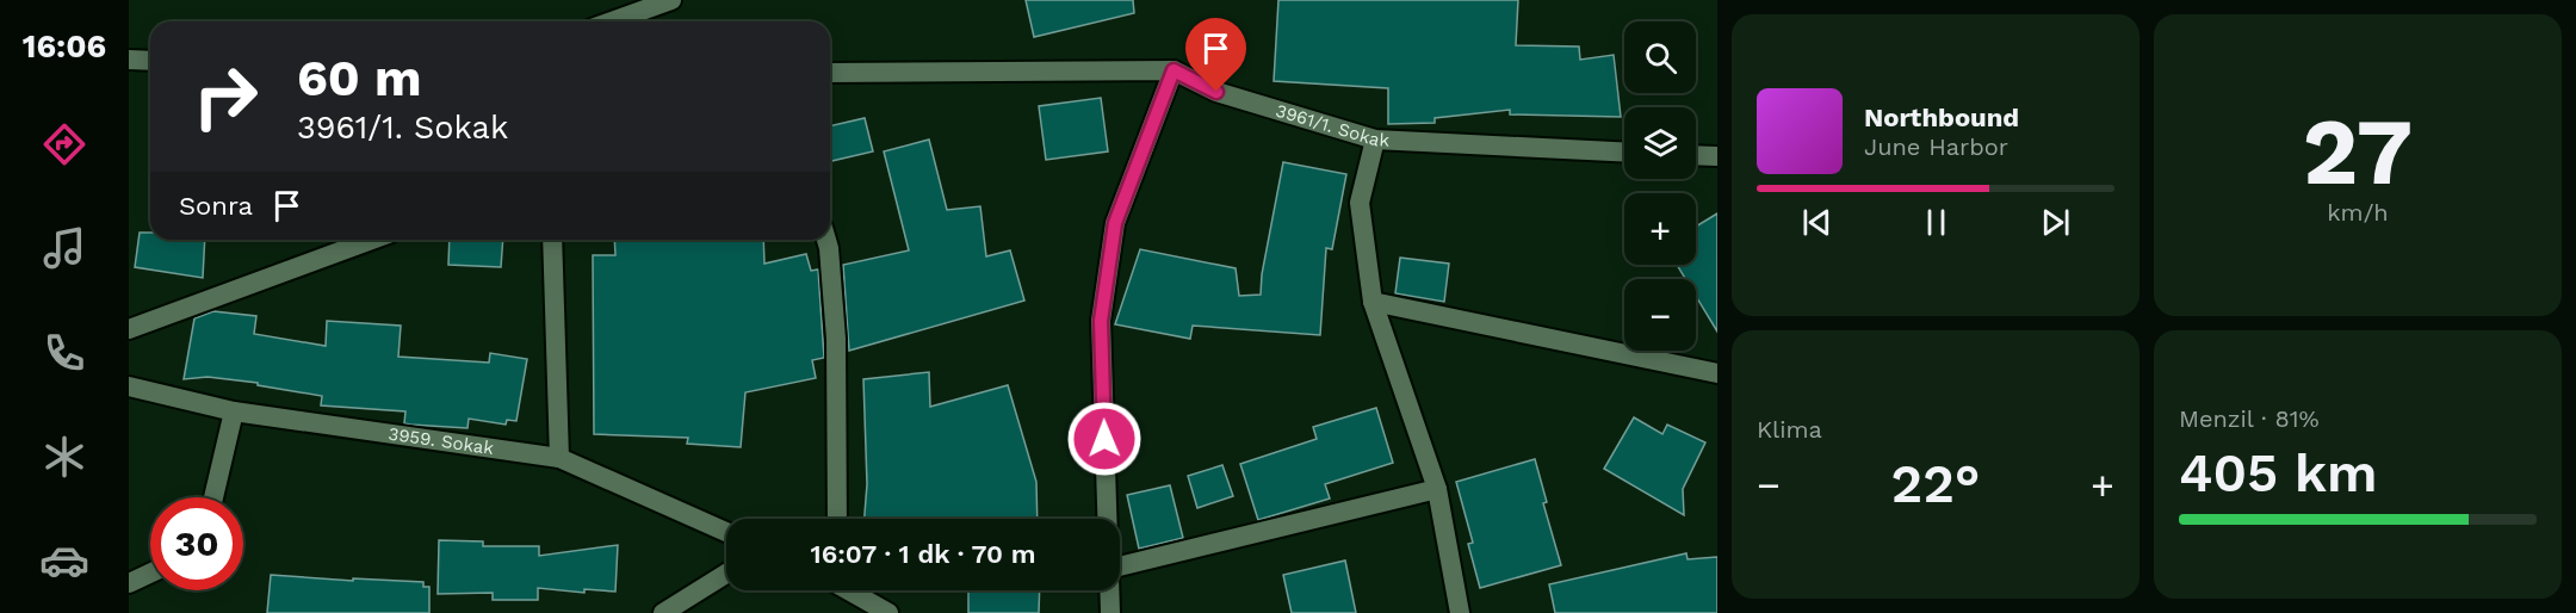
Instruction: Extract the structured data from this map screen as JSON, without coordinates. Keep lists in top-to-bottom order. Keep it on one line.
{"streets":{"street":["3961/1. Sokak","3959. Sokak"]},"page":{"tabs":"16:06","tile":[["27","km/h"],"Klima",["Menzil · 81%","405 km"]],"map_buttons":["+","−"],"turn":["60 m","3961/1. Sokak"],"song":["Northbound","June Harbor"],"then":"Sonra","heat":["−","22°","+"],"limit":"30","trip":"16:07 · 1 dk · 70 m"}}
